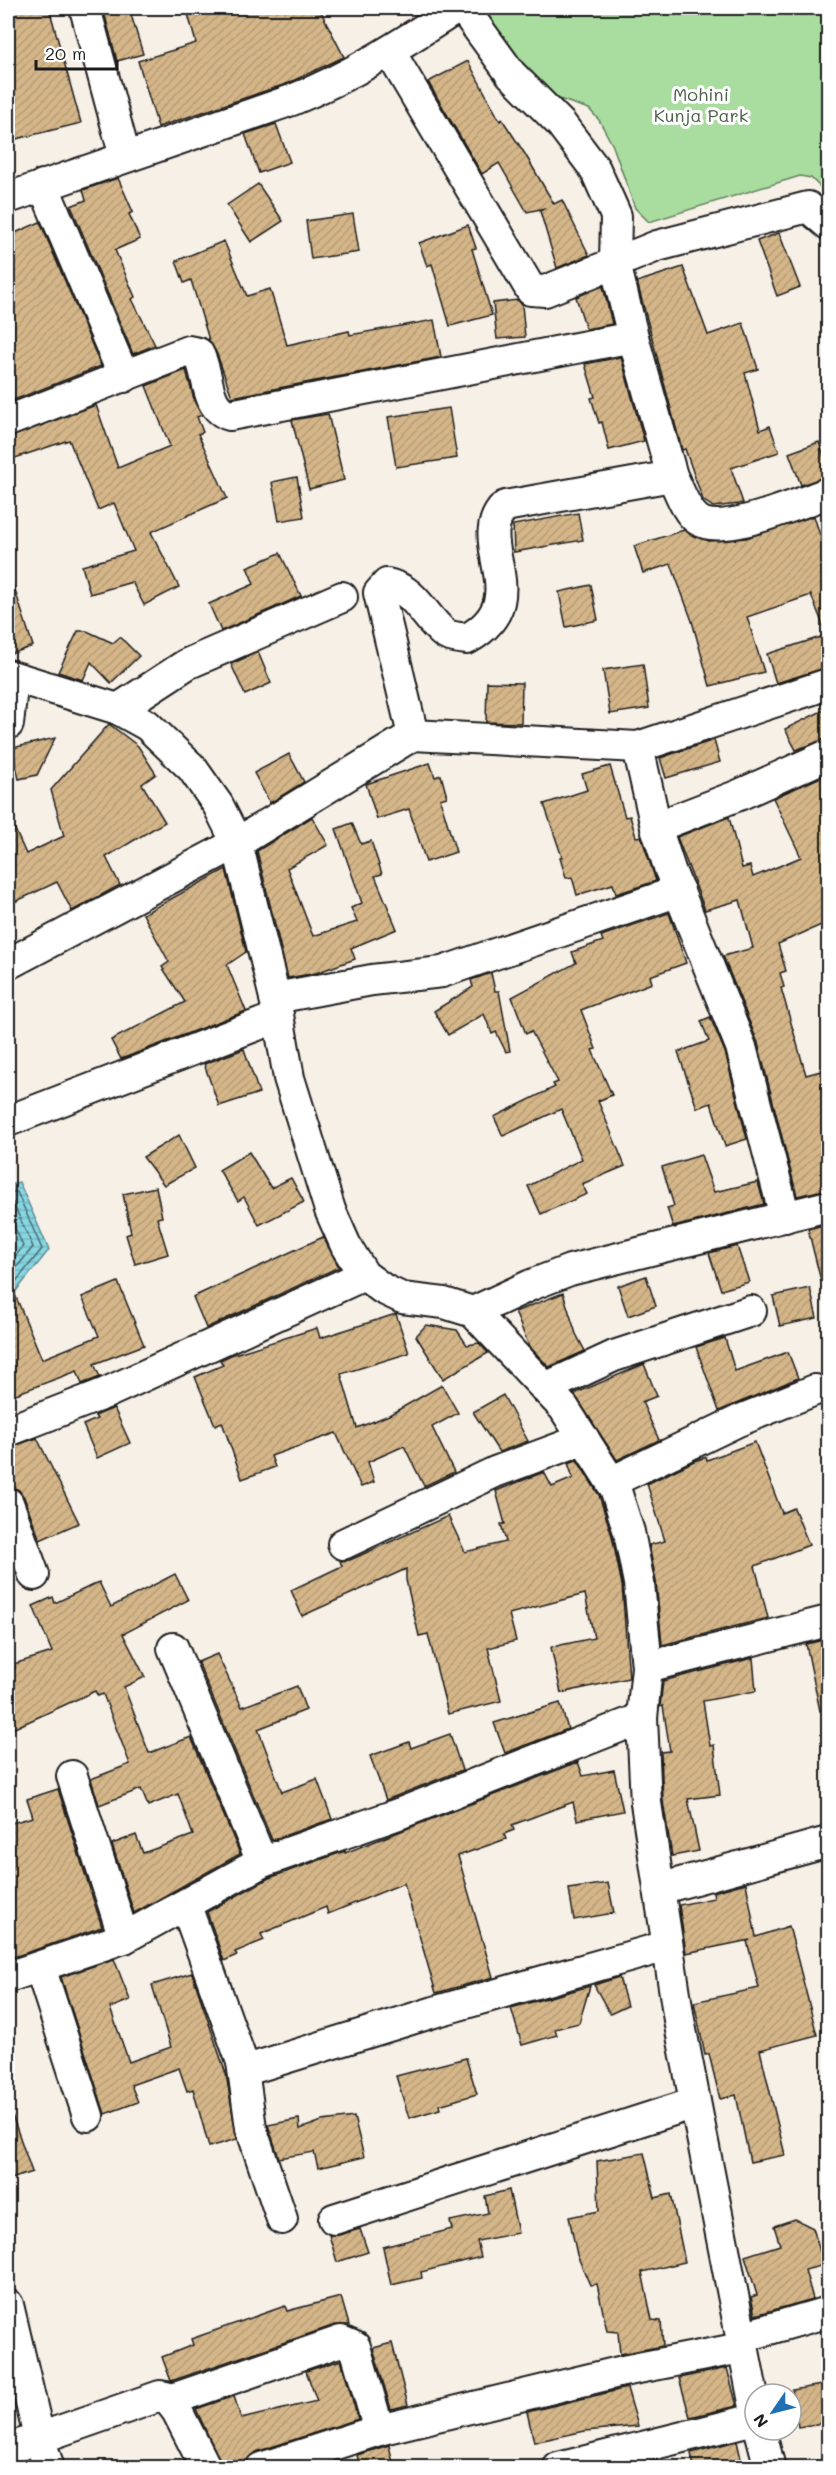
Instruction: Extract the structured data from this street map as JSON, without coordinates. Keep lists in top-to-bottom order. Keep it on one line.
{"parks":["Mohini Kunja Park"],"scale_bar":"20 m","north":"bottom left"}
